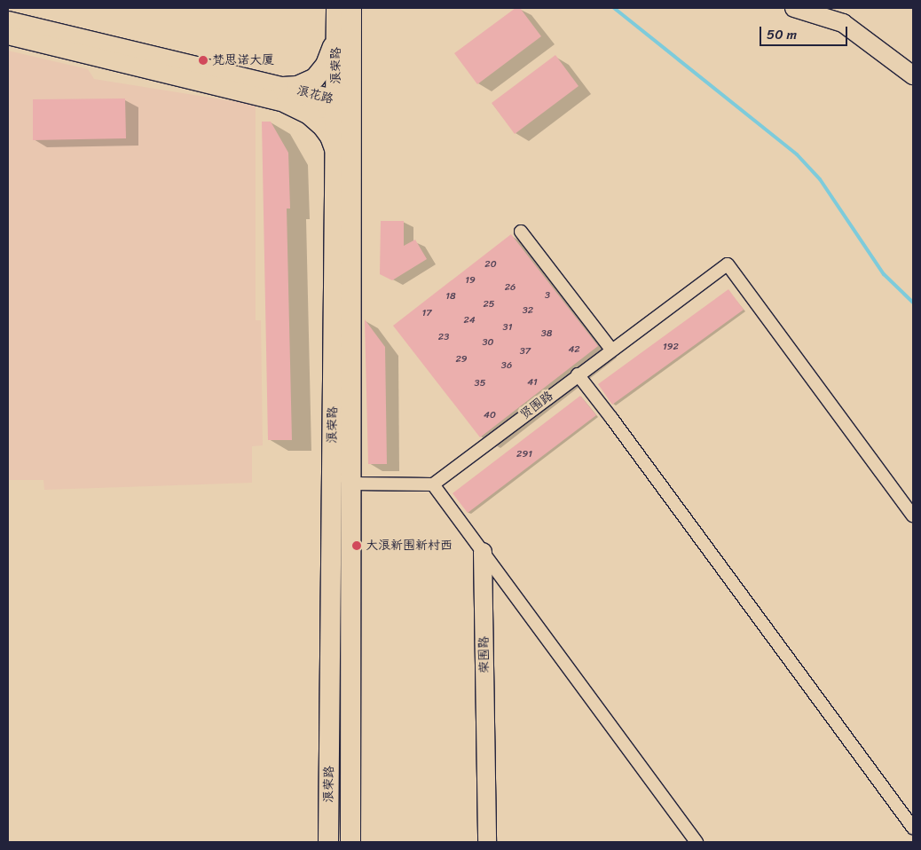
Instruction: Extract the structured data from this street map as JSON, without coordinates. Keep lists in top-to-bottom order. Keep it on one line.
{"streets":{"main road":["浪荣路","浪花路","荣围路"],"street":["贤围路"]},"crossings":[["浪荣路","浪花路"]],"places":["梵思诺大厦","大浪新围新村西"],"house_numbers":["20","19","26","3","18","25","32","17","24","31","38","23","30","192","42","37","29","36","41","35","40","291"],"scale_bar":"50 m"}
